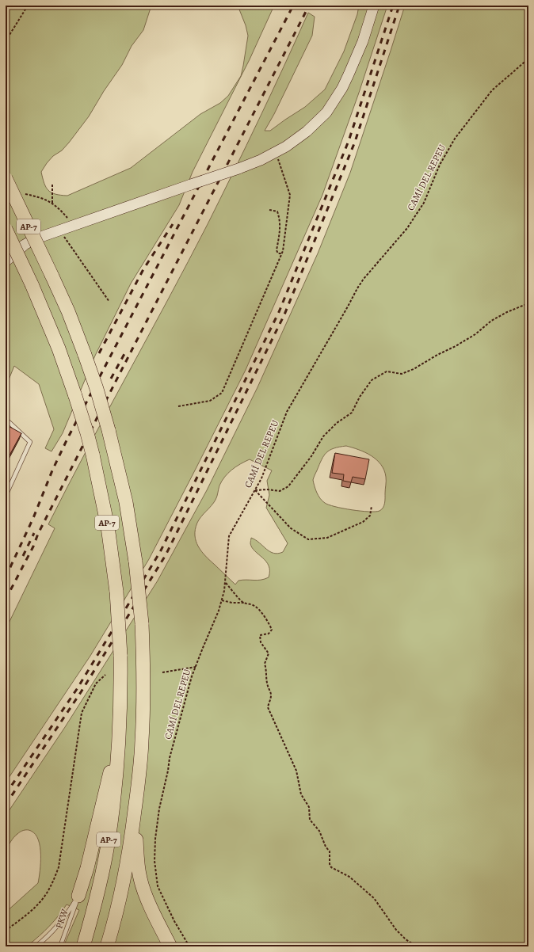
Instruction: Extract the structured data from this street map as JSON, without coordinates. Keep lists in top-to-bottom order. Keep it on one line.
{"streets":{"highway":["AP-7"],"lane":["PKW"],"path":["CAMÍ DEL REPEU"]}}
